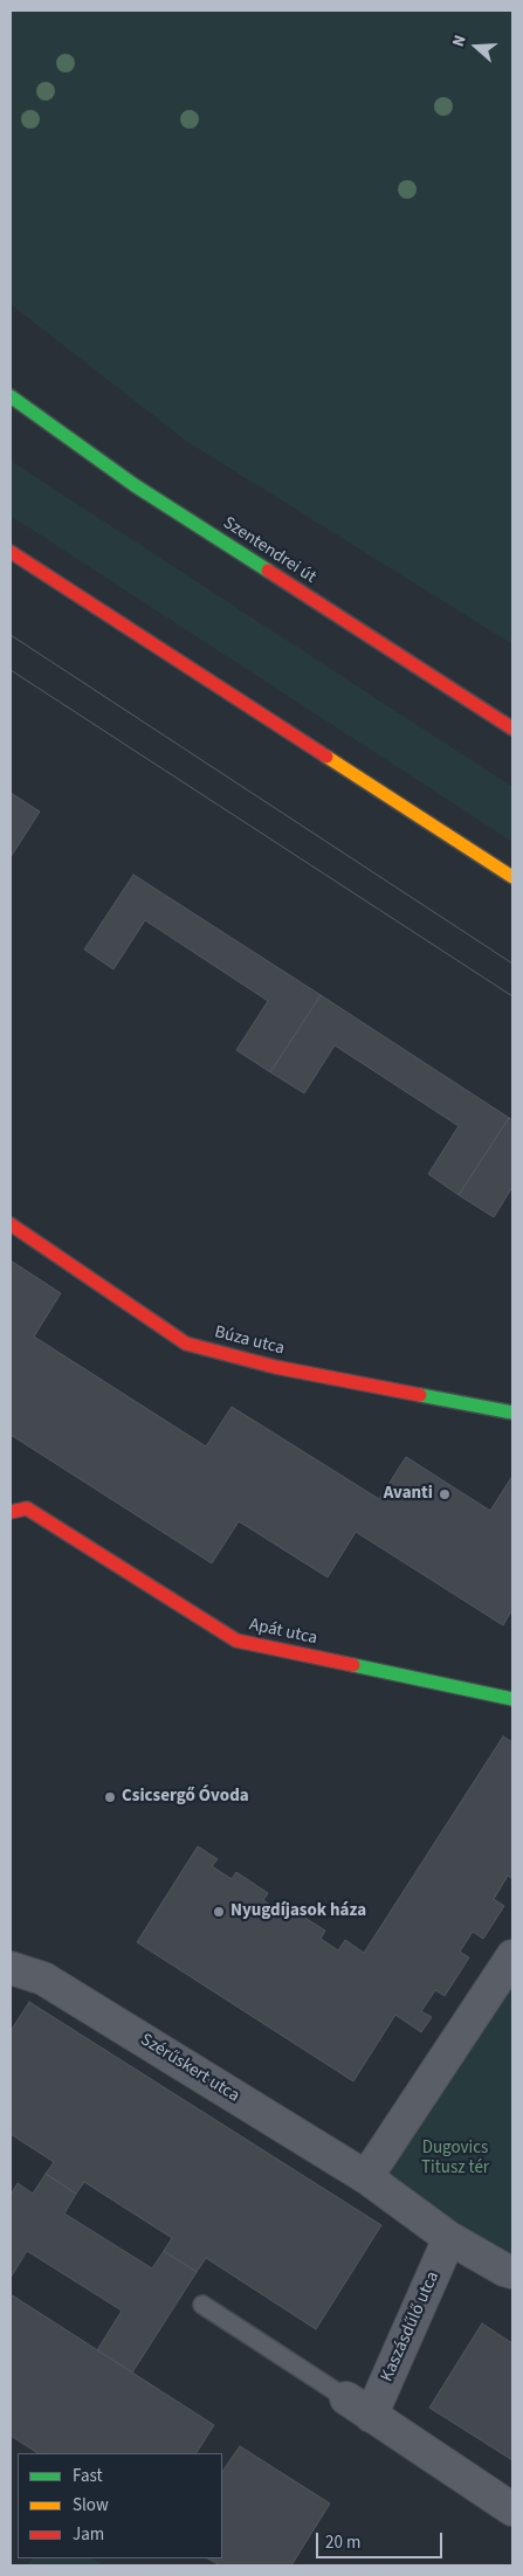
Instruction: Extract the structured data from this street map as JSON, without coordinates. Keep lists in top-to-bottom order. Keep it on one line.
{"streets":{"main road":["Szentendrei út","Búza utca","Apát utca"],"street":["Szérűskert utca","Kaszásdűlő utca"]},"crossings":[["Szérűskert utca","Kaszásdűlő utca"]],"parks":["Dugovics Titusz tér"],"places":["Avanti","Csicsergő Óvoda","Nyugdíjasok háza"],"legend":["Fast","Slow","Jam"],"scale_bar":"20 m","north":"left"}
